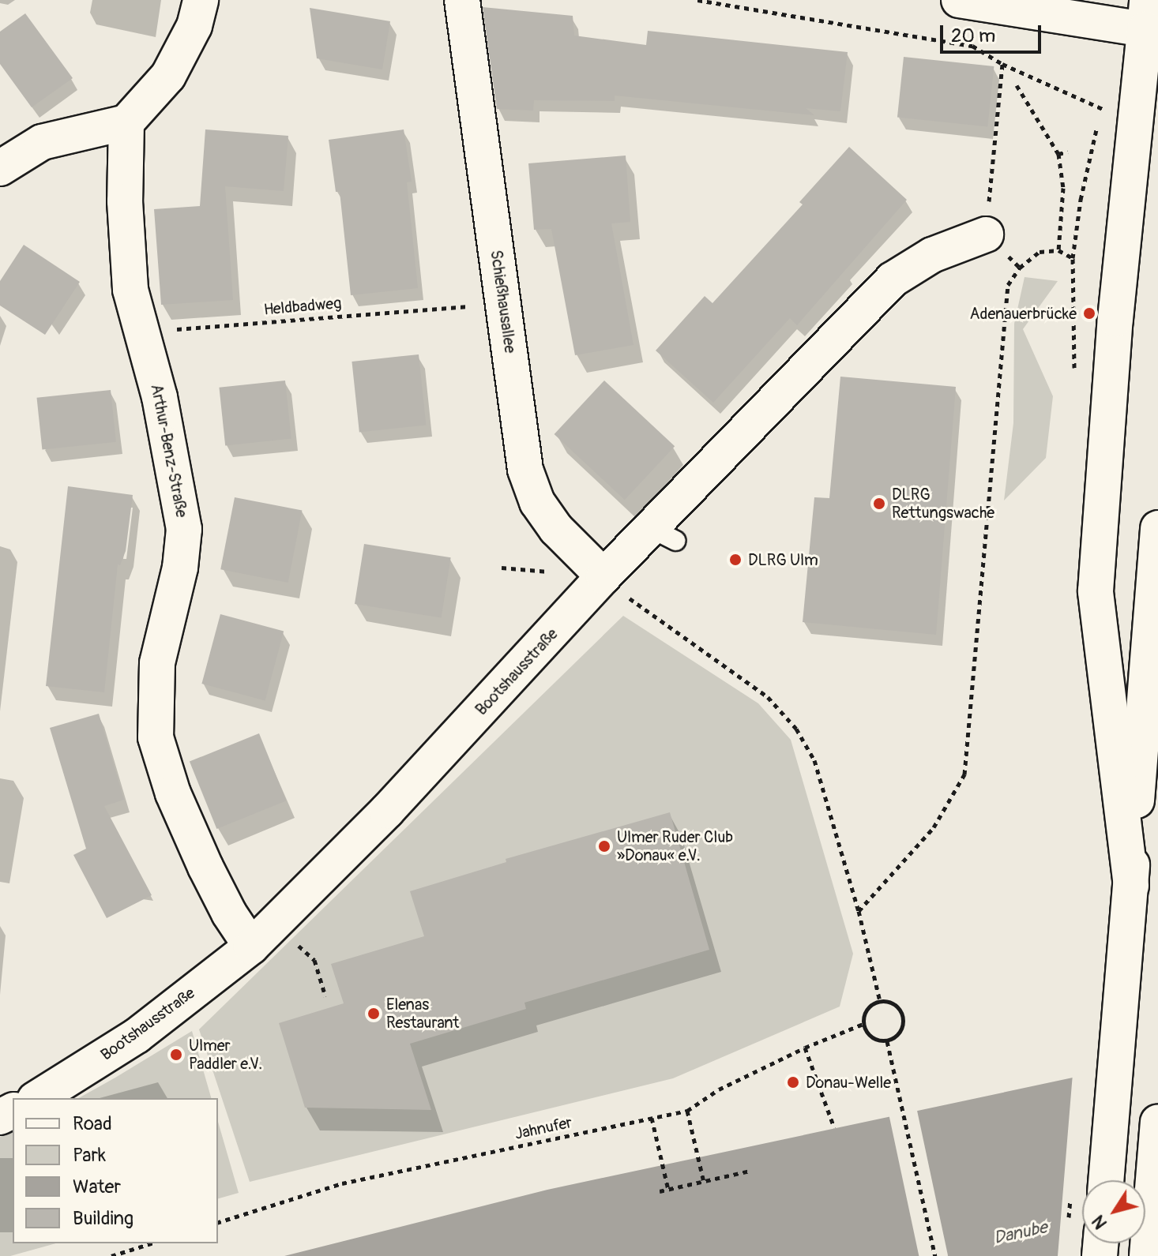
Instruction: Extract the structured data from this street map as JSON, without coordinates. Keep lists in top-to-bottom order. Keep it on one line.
{"streets":{"main road":["Schießhausallee","Arthur-Benz-Straße","Bootshausstraße"],"path":["Heldbadweg","Jahnufer"]},"crossings":[["Schießhausallee","Bootshausstraße"],["Heldbadweg","Arthur-Benz-Straße"],["Arthur-Benz-Straße","Bootshausstraße"]],"water":["Danube"],"places":["Adenauerbrücke","DLRG Rettungswache","DLRG Ulm","Ulmer Ruder Club »Donau« e.V.","Elenas Restaurant","Ulmer Paddler e.V.","Donau-Welle"],"legend":["Road","Park","Water","Building"],"scale_bar":"20 m","north":"bottom left"}
